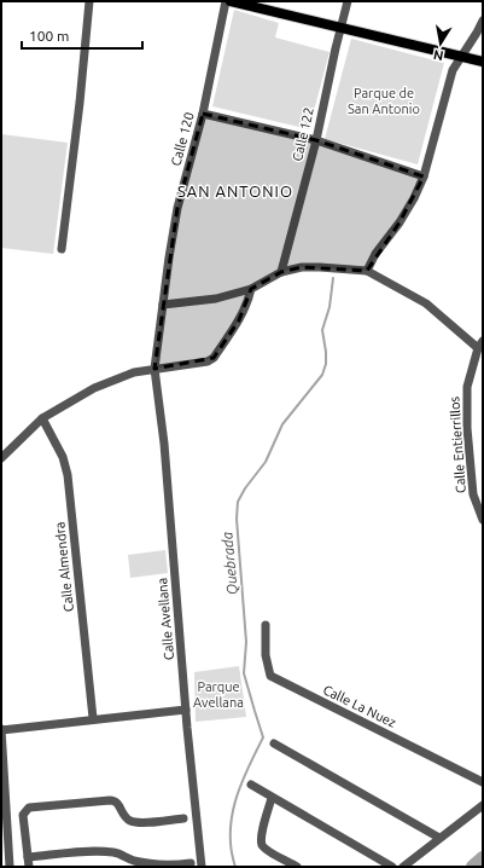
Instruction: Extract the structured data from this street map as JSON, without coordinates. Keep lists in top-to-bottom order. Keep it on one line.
{"streets":{"street":["Calle 122","Calle 120","Calle Entierrillos","Calle Almendra","Calle Avellana","Calle La Nuez"]},"crossings":[["Calle 120","Calle Avellana"]],"districts":["SAN ANTONIO"],"water":["Quebrada"],"parks":["Parque de San Antonio","Parque Avellana"],"scale_bar":"100 m","north":"bottom"}
